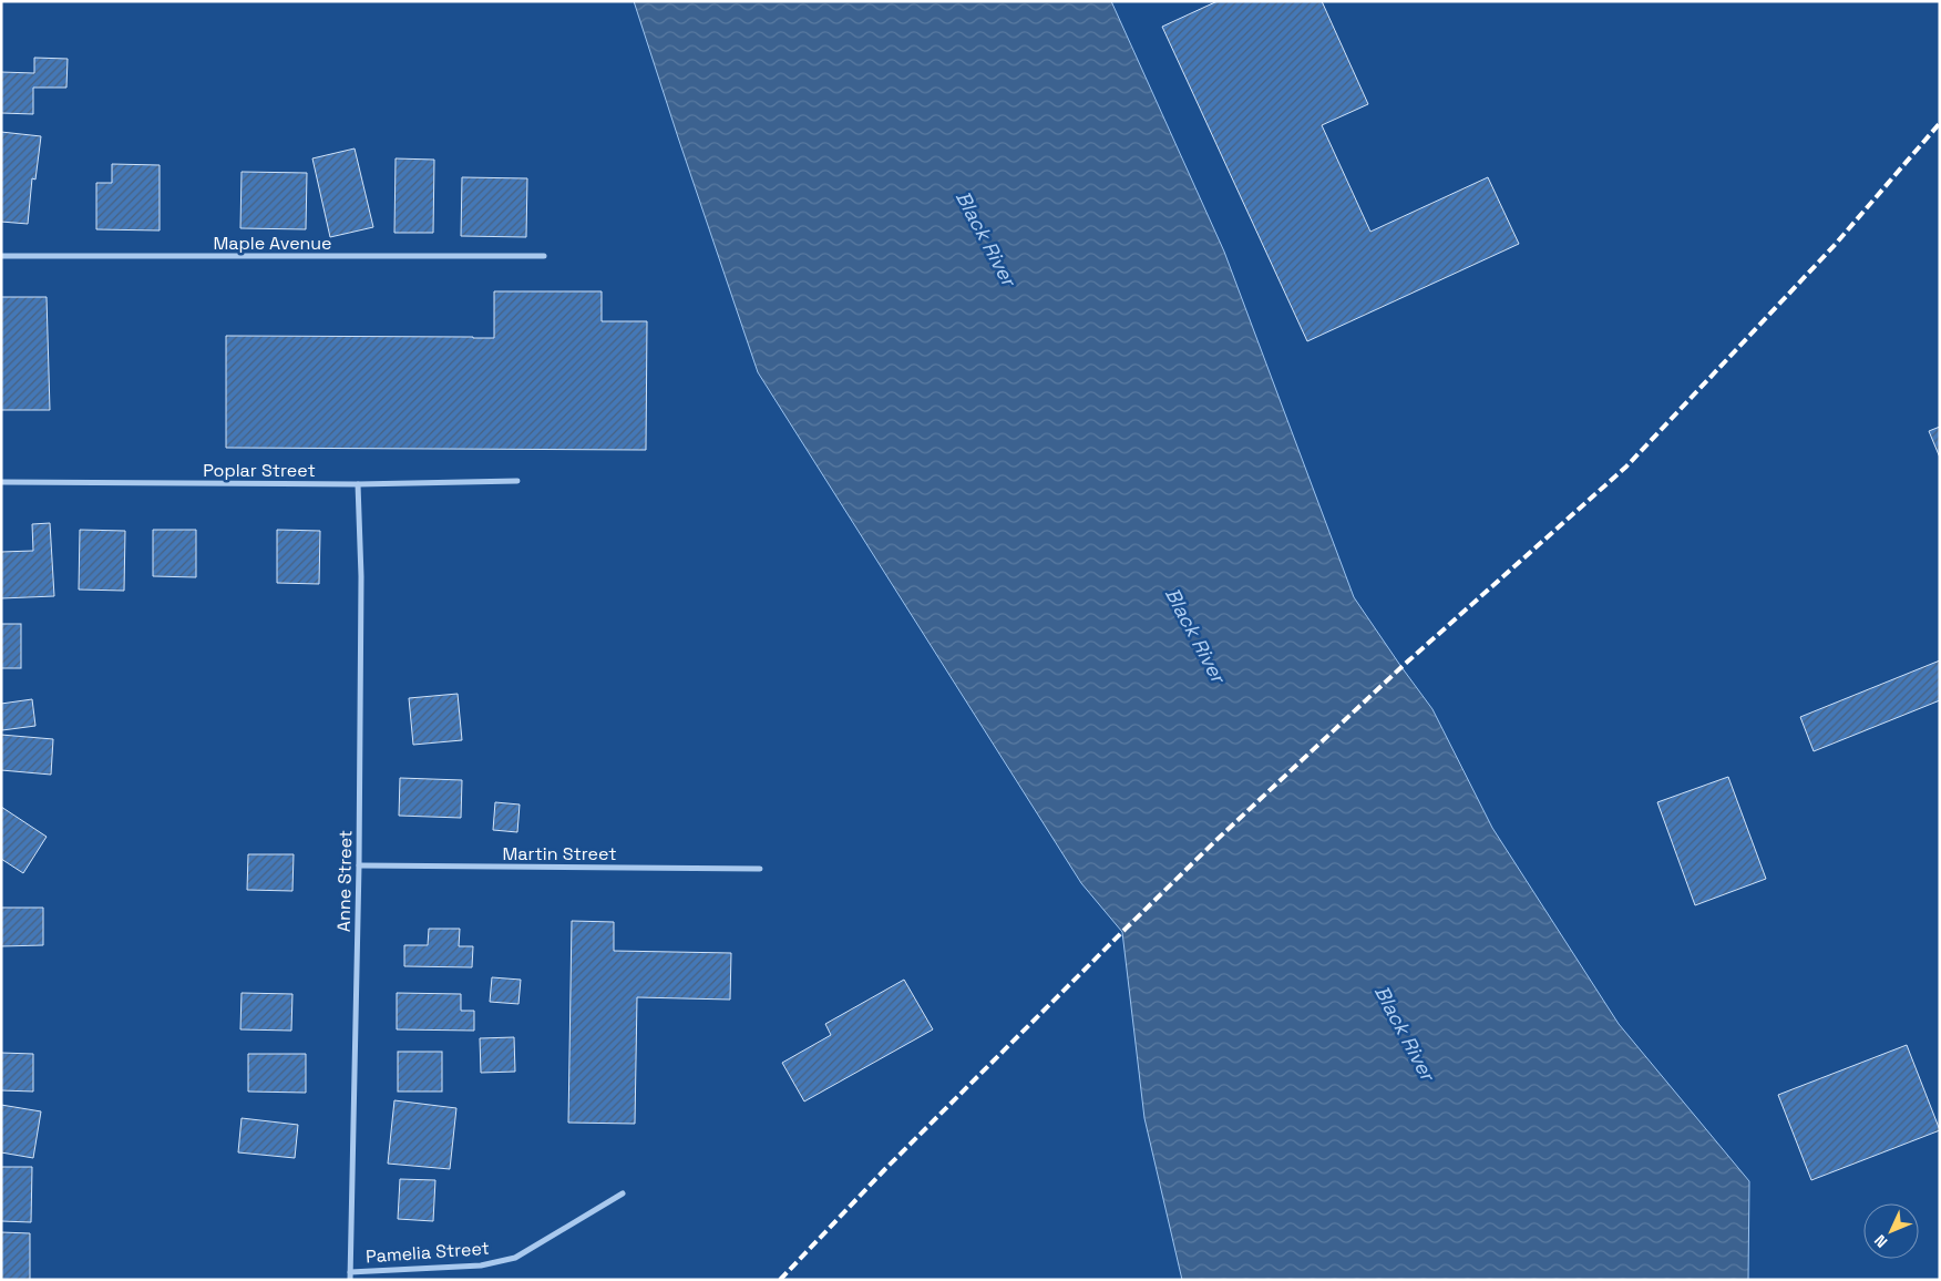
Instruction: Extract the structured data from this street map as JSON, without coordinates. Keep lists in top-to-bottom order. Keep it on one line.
{"streets":{"street":["Maple Avenue","Poplar Street","Martin Street","Anne Street","Pamelia Street"]},"crossings":[["Poplar Street","Anne Street"],["Martin Street","Anne Street"],["Anne Street","Pamelia Street"]],"water":["Black River"],"north":"bottom left"}
